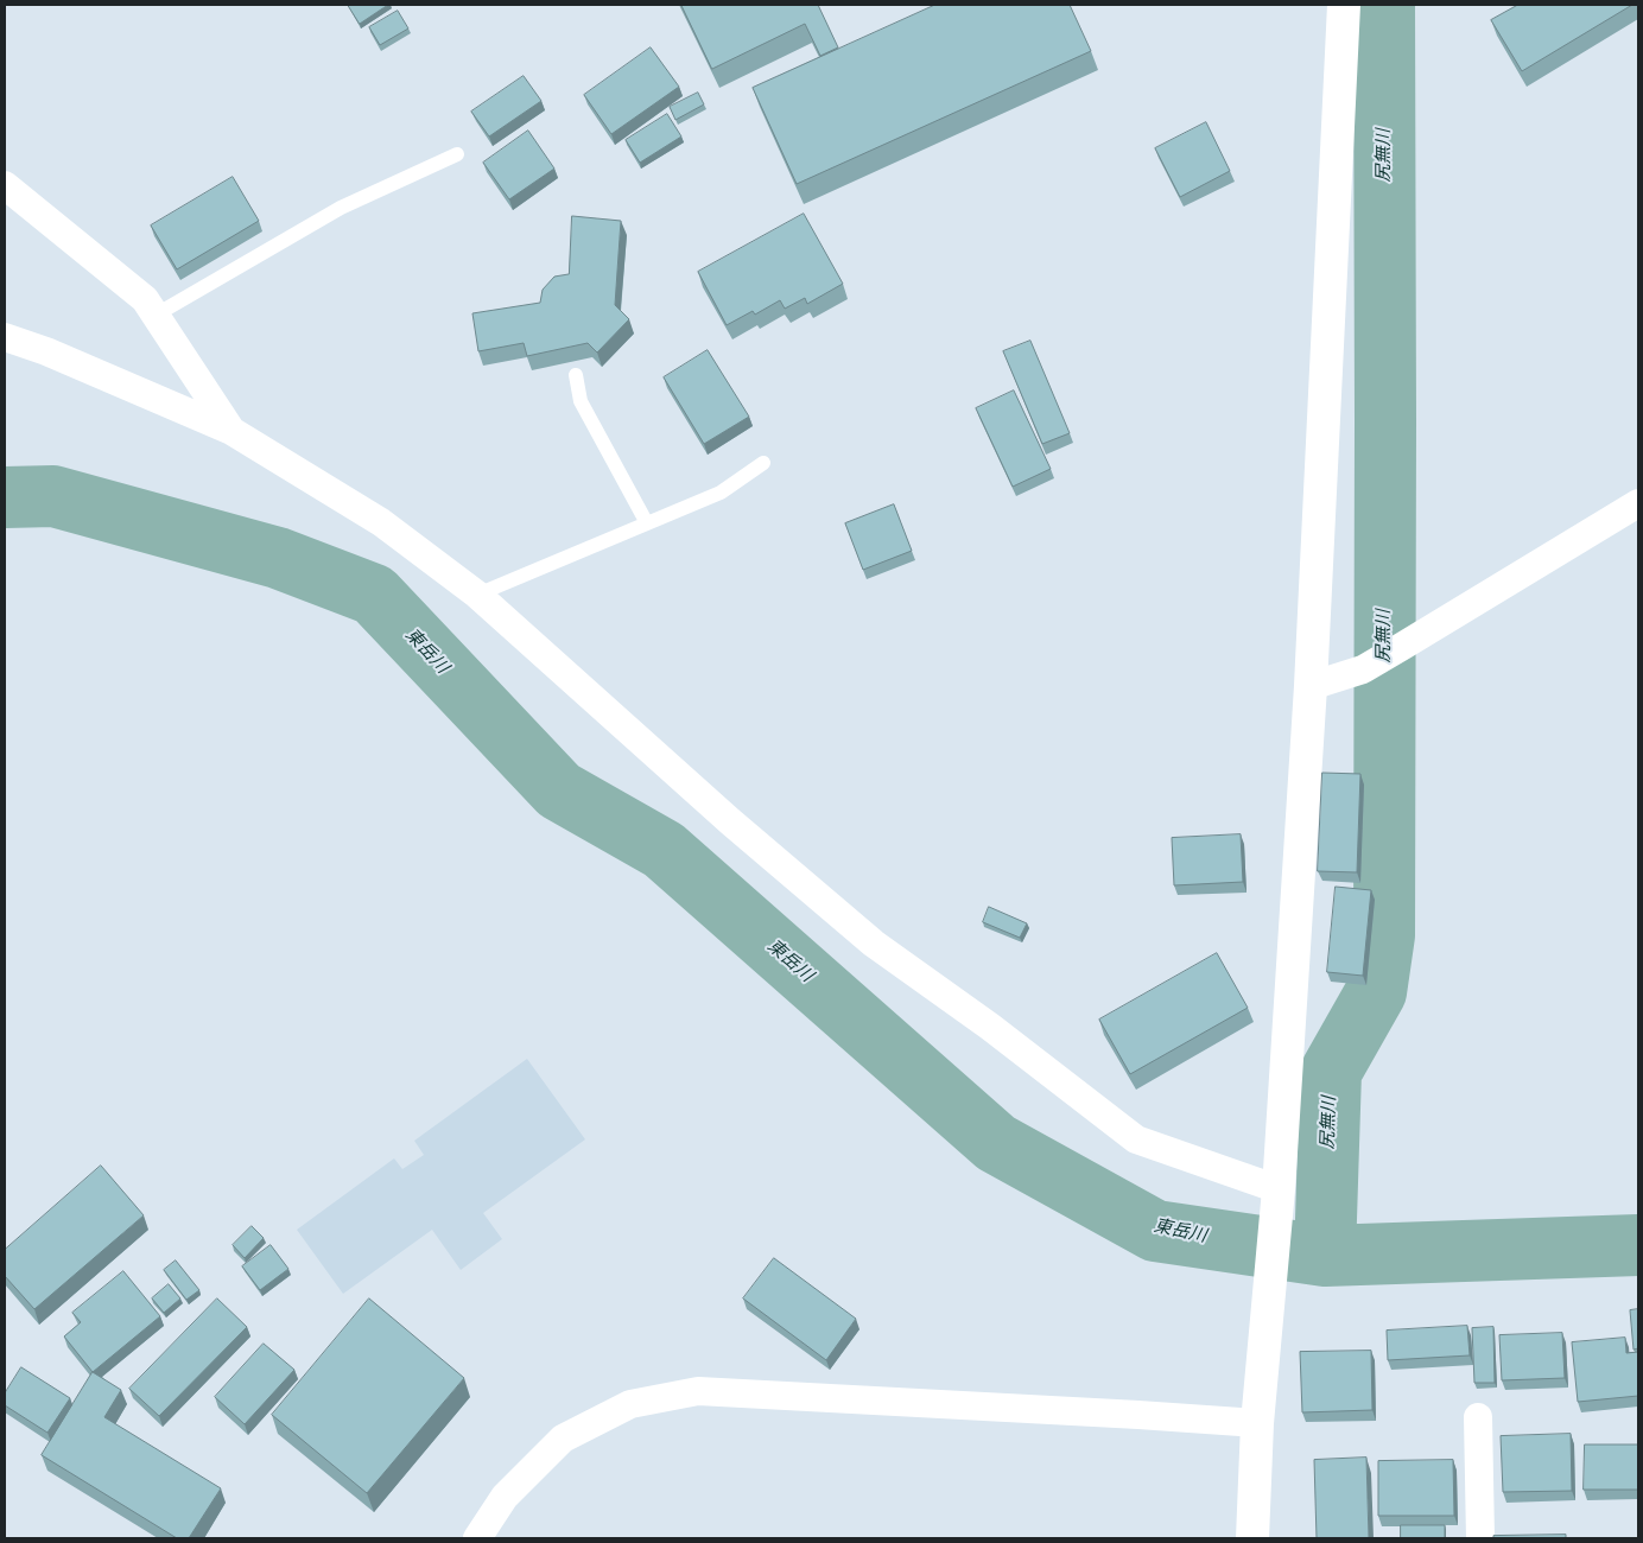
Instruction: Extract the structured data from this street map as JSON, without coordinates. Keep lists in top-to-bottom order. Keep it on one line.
{"water":["尻無川","東岳川"]}
